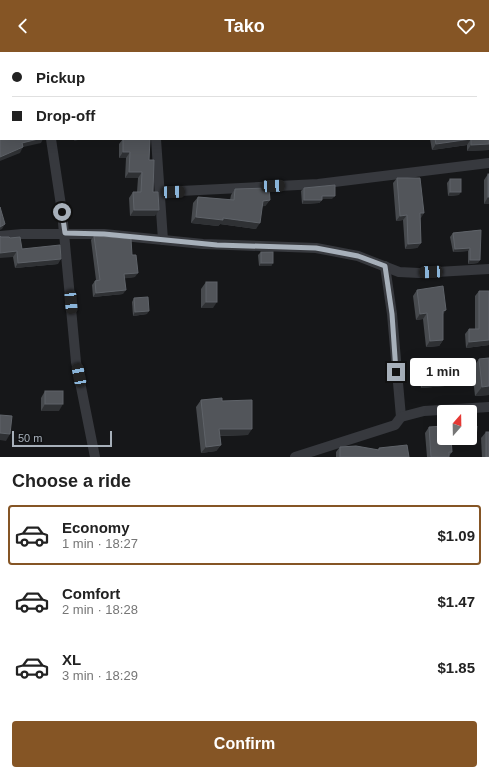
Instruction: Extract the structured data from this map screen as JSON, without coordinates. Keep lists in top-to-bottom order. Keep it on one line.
{"scale_bar":"50 m","north":"top","page":{"header":"Tako","banner":["Pickup","Drop-off"],"bubble":"1 min","scale":"50 m","heading":"Choose a ride","list":[{"name":"Economy","note":"1 min · 18:27","value":"$1.09"},{"name":"Comfort","note":"2 min · 18:28","value":"$1.47"},{"name":"XL","note":"3 min · 18:29","value":"$1.85"}],"buttons":"Confirm"}}
